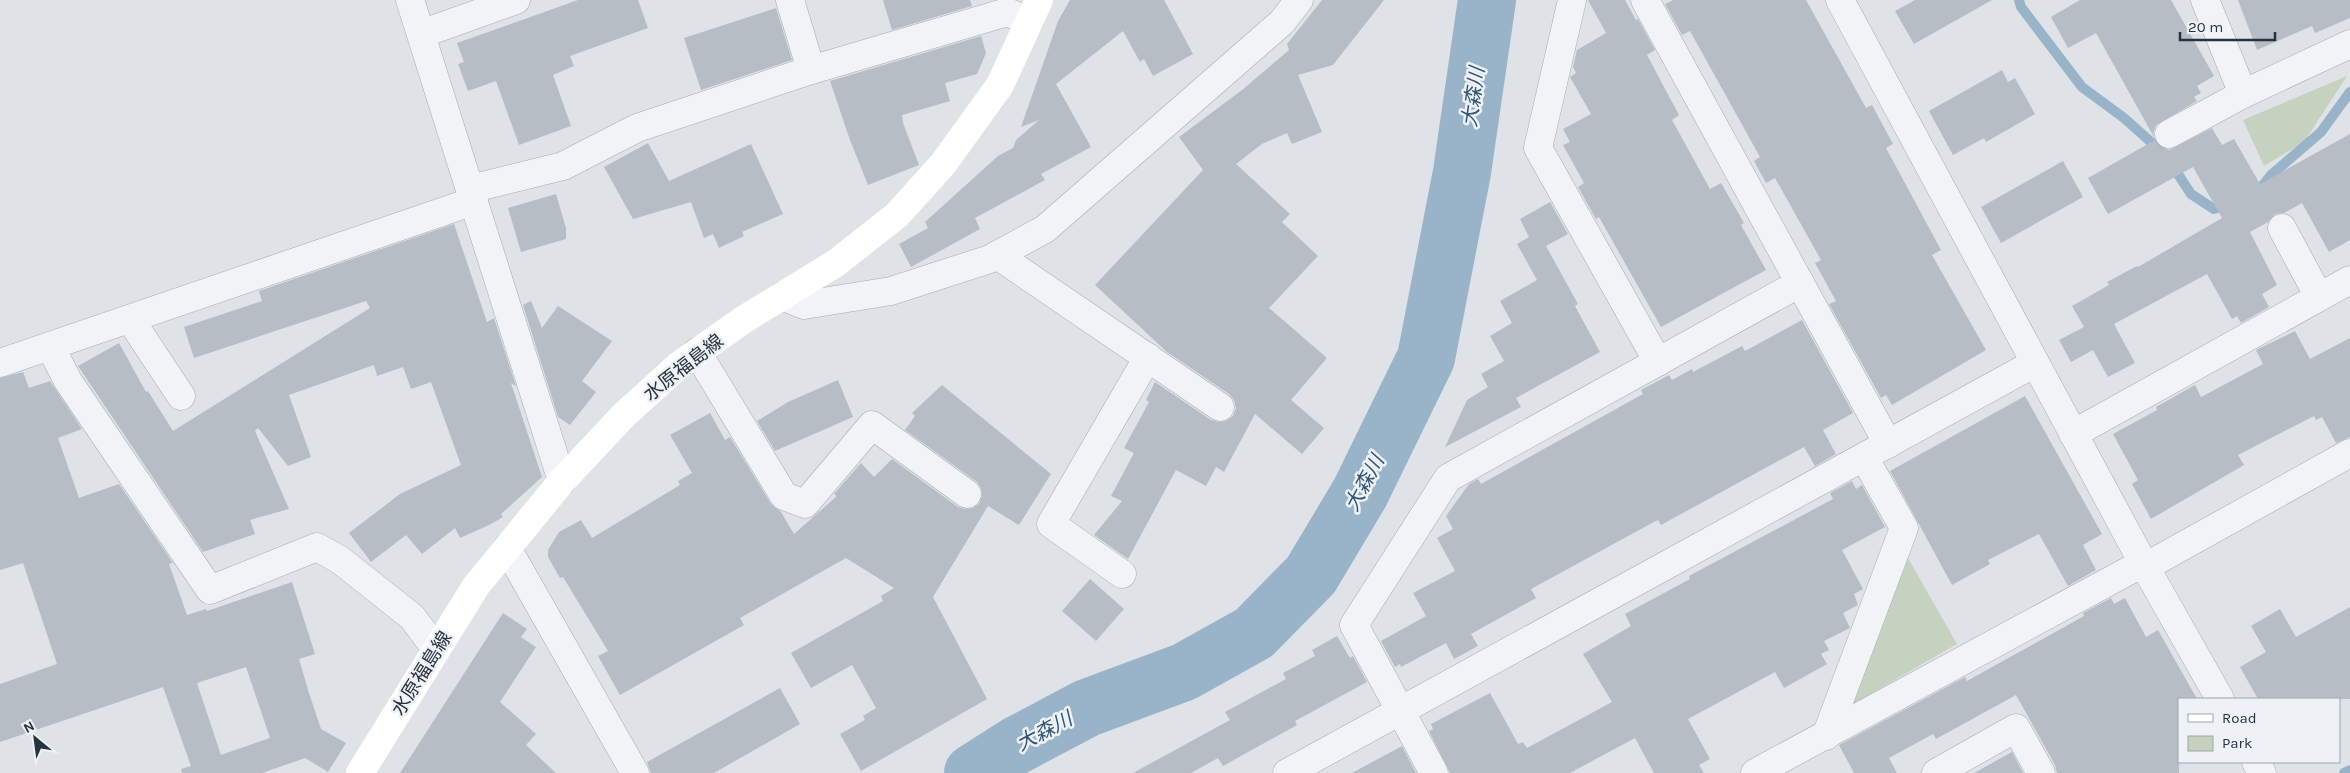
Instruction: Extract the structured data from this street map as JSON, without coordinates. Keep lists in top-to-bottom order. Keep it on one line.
{"streets":{"main road":["水原福島線"]},"water":["大森川"],"legend":["Road","Park"],"scale_bar":"20 m","north":"top left"}
